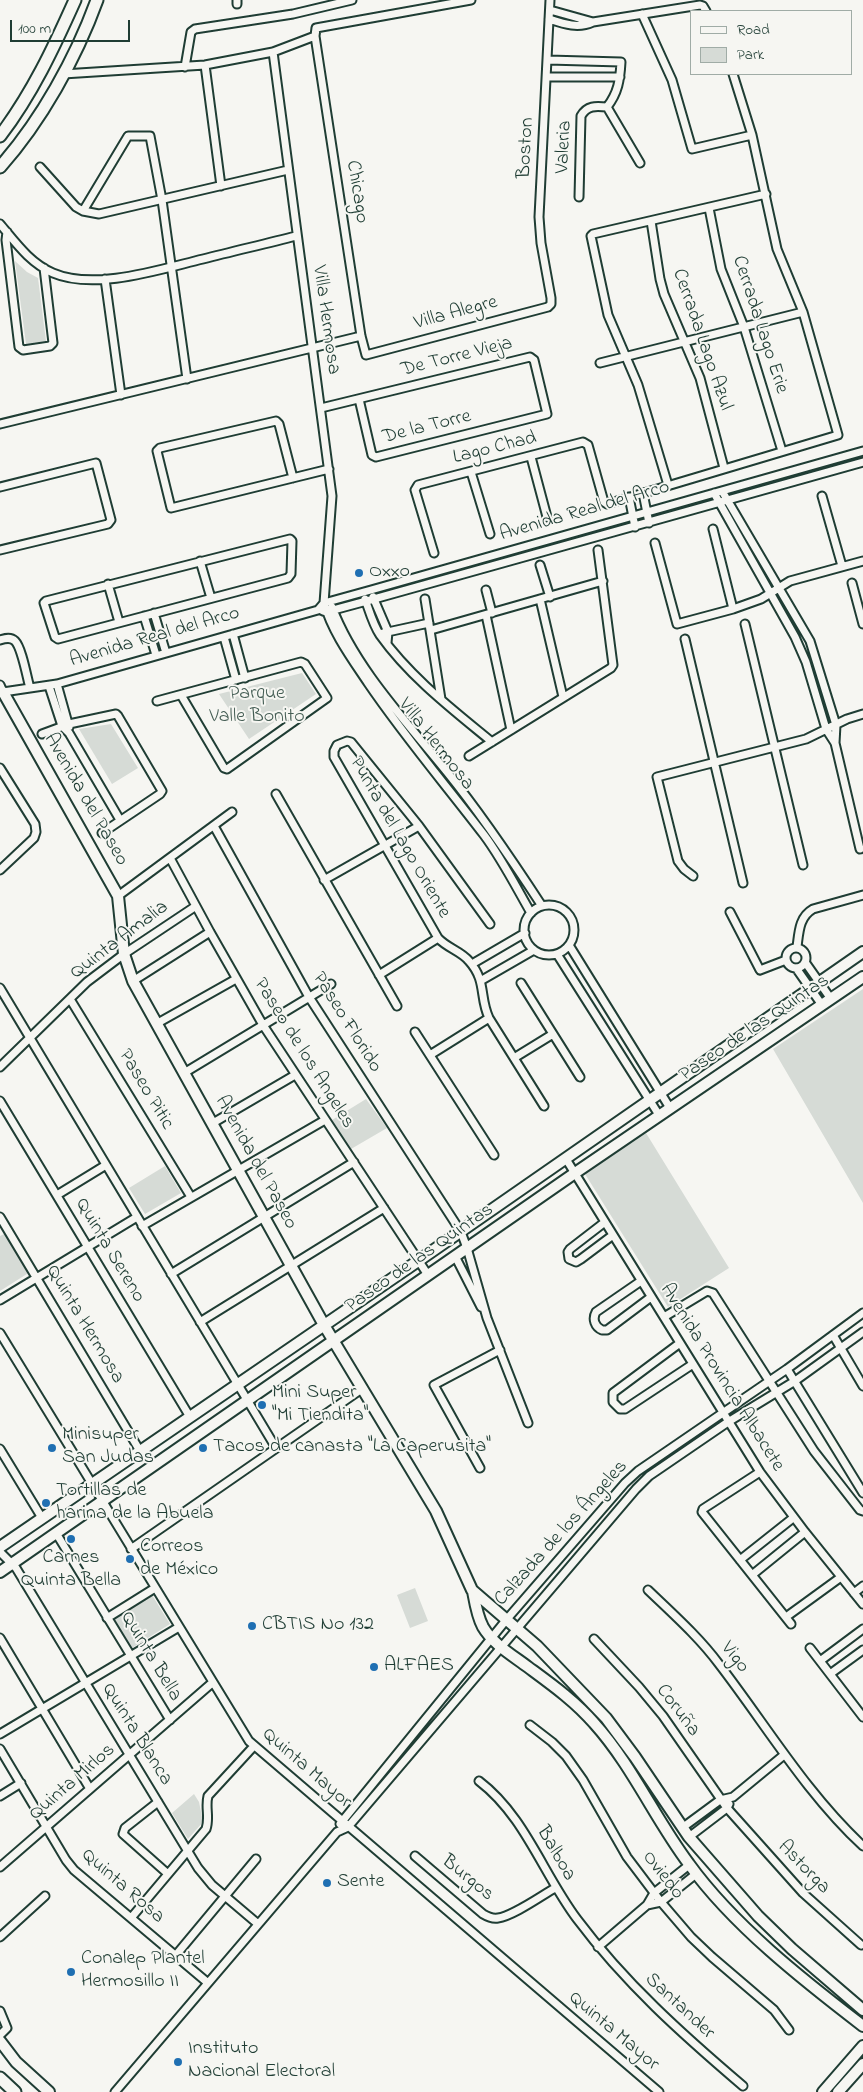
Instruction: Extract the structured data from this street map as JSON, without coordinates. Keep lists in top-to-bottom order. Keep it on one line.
{"streets":{"street":["Valeria","Boston","Chicago","Villa Alegre","Villa Hermosa","Cerrada Lago Erie","Cerrada Lago Azul","De Torre Vieja","De la Torre","Lago Chad","Avenida Real del Arco","Avenida del Paseo","Punta del Lago Oriente","Quinta Amalia","Paseo Florido","Paseo de las Quintas","Paseo de los Angeles","Paseo Pitic","Quinta Sereno","Quinta Hermosa","Avenida Provincia Albacete","Calzada de los Ángeles","Quinta Bella","Vigo","Coruña","Quinta Blanca","Quinta Mayor","Quinta Mirlos","Balboa","Astorga","Oviedo","Burgos","Quinta Rosa","Santander"]},"crossings":[["Boston","Villa Alegre"],["Chicago","Villa Alegre"],["Villa Hermosa","Avenida Real del Arco"],["De Torre Vieja","De la Torre"],["Avenida Real del Arco","Avenida del Paseo"],["Avenida del Paseo","Quinta Amalia"],["Avenida del Paseo","Paseo de las Quintas"],["Avenida del Paseo","Calzada de los Ángeles"],["Quinta Amalia","Paseo de los Angeles"],["Quinta Amalia","Paseo Pitic"],["Paseo Florido","Paseo de las Quintas"],["Paseo de las Quintas","Paseo de los Angeles"],["Paseo de las Quintas","Quinta Sereno"],["Paseo de las Quintas","Quinta Hermosa"],["Paseo de las Quintas","Avenida Provincia Albacete"],["Paseo de las Quintas","Quinta Bella"],["Paseo de las Quintas","Quinta Blanca"],["Paseo de las Quintas","Quinta Mayor"],["Avenida Provincia Albacete","Calzada de los Ángeles"],["Calzada de los Ángeles","Quinta Blanca"],["Calzada de los Ángeles","Quinta Mayor"],["Calzada de los Ángeles","Quinta Rosa"],["Quinta Bella","Quinta Mirlos"],["Coruña","Astorga"],["Quinta Blanca","Quinta Mirlos"],["Quinta Mayor","Quinta Mirlos"],["Quinta Mirlos","Quinta Rosa"],["Balboa","Burgos"],["Balboa","Santander"]],"parks":["Parque Valle Bonito"],"places":["Oxxo","Mini Super \"Mi Tiendita\"","Minisuper San Judas","Tacos de canasta \"La Caperusita\"","Tortillas de harina de la Abuela","Carnes Quinta Bella","Correos de México","CBTIS No 132","ALFAES","Sente","Conalep Plantel Hermosillo II","Instituto Nacional Electoral"],"legend":["Road","Park"],"scale_bar":"100 m"}
